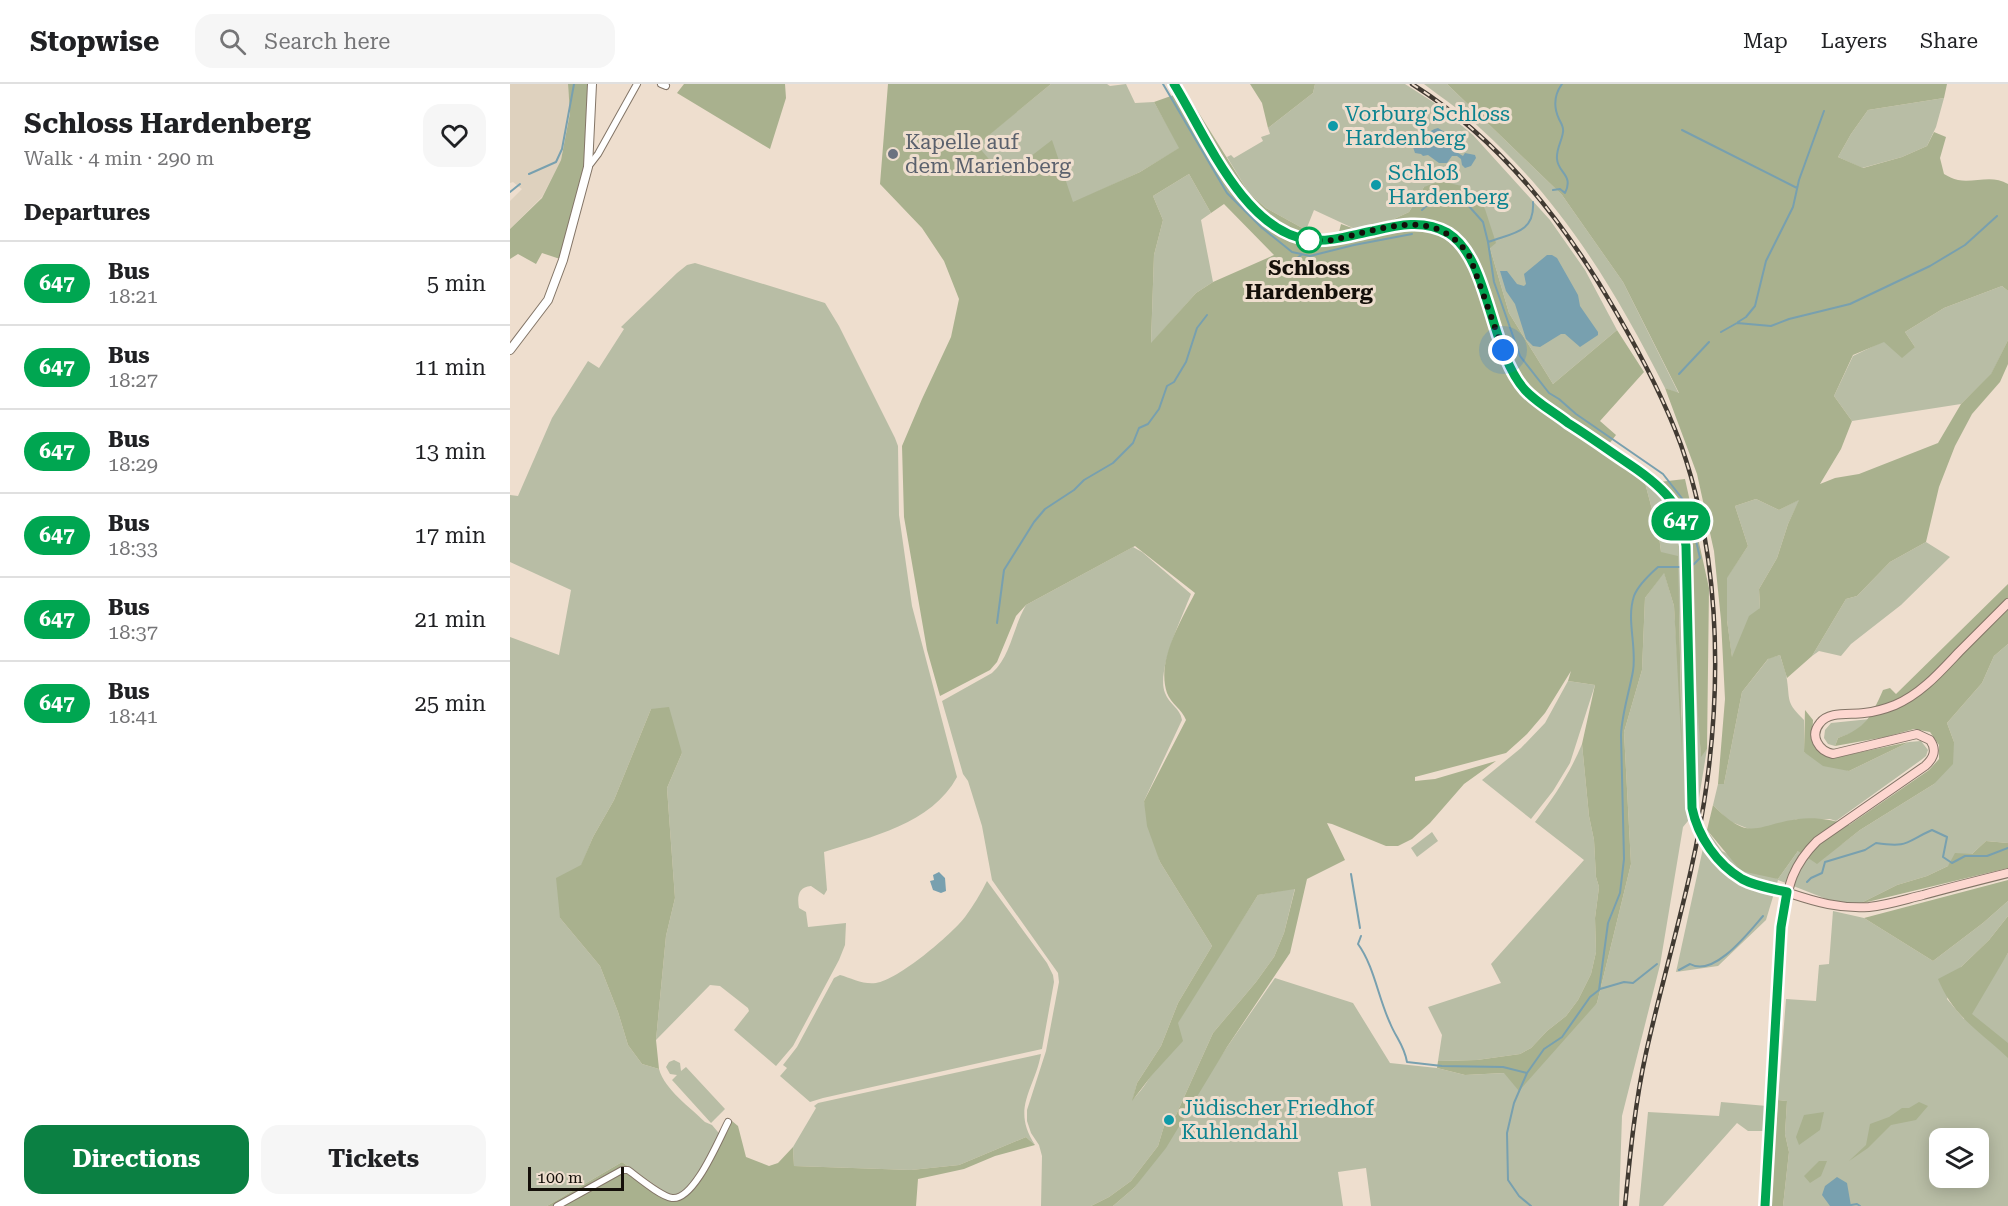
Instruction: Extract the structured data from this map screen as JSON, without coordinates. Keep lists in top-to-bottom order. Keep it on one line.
{"places":["Vorburg Schloss Hardenberg","Kapelle auf dem Marienberg","Schloß Hardenberg","Schloss Hardenberg","Jüdischer Friedhof Kuhlendahl"],"lines":["bus line 647"],"scale_bar":"100 m","page":{"header":"Stopwise","search":"Search here","nav":["Map","Layers","Share"],"heading":[["Schloss Hardenberg","Walk · 4 min · 290 m"],"Departures"],"on_map":"647","list":[{"mark":"647","name":"Bus","note":"18:21","value":"5 min"},{"mark":"647","name":"Bus","note":"18:27","value":"11 min"},{"mark":"647","name":"Bus","note":"18:29","value":"13 min"},{"mark":"647","name":"Bus","note":"18:33","value":"17 min"},{"mark":"647","name":"Bus","note":"18:37","value":"21 min"},{"mark":"647","name":"Bus","note":"18:41","value":"25 min"}],"buttons":["Directions","Tickets"],"scale":"100 m"}}
